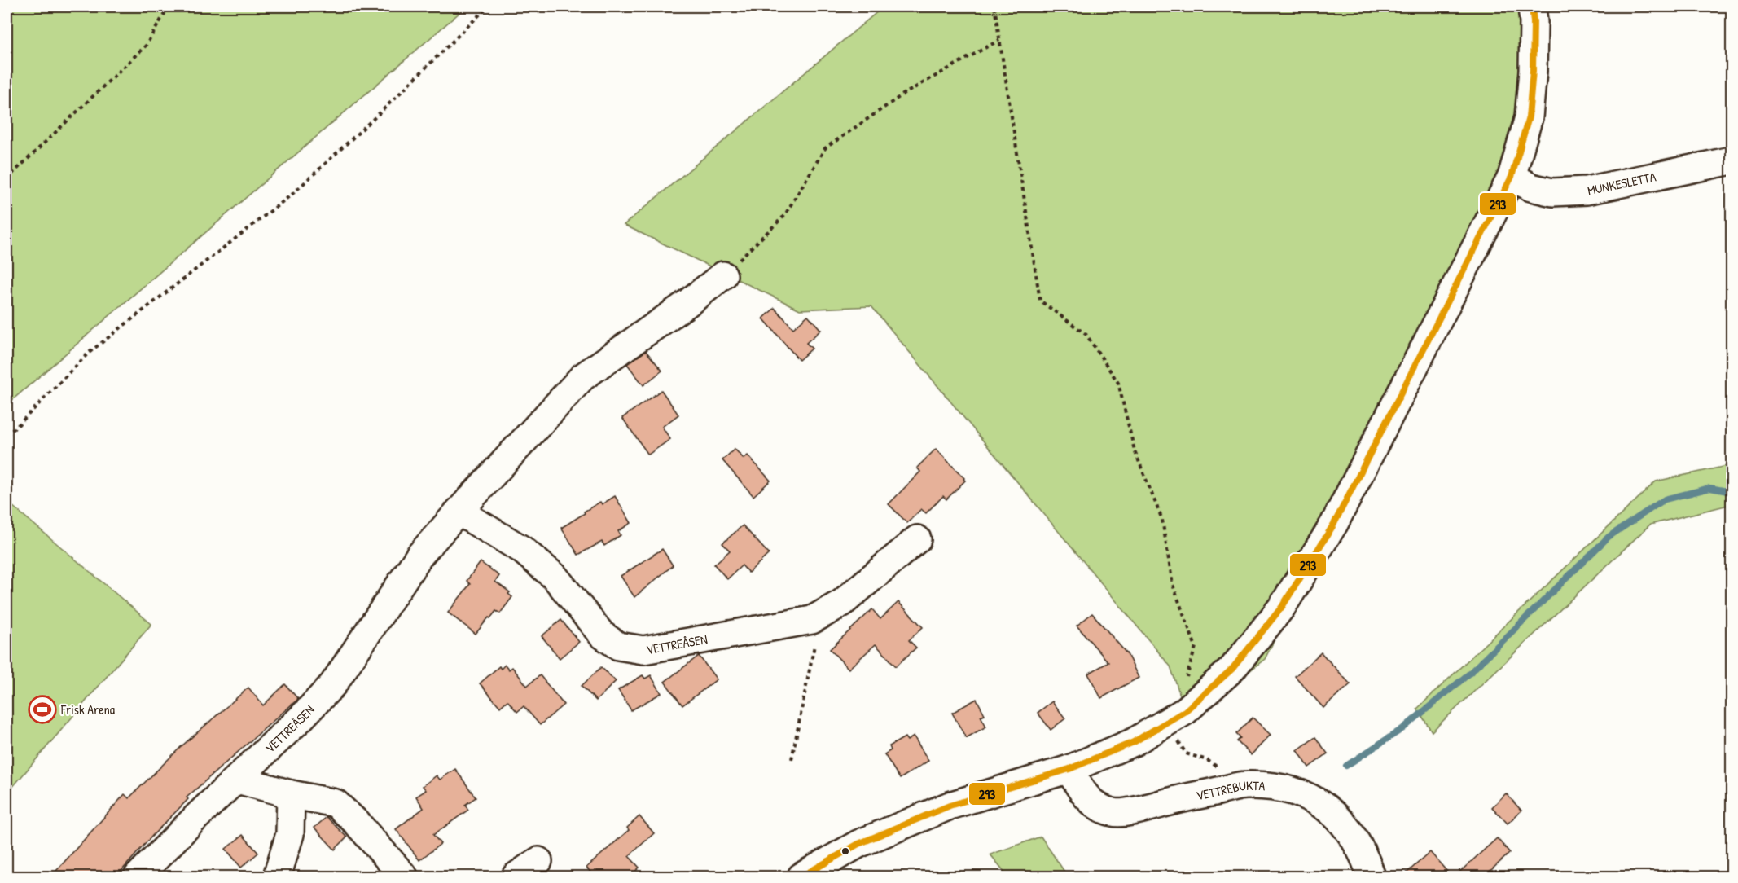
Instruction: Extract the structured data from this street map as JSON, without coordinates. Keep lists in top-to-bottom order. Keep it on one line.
{"streets":{"street":["MUNKESLETTA","VETTREÅSEN","VETTREBUKTA"]},"places":{"sports":["Frisk Arena"]},"lines":["transit line 293"]}
